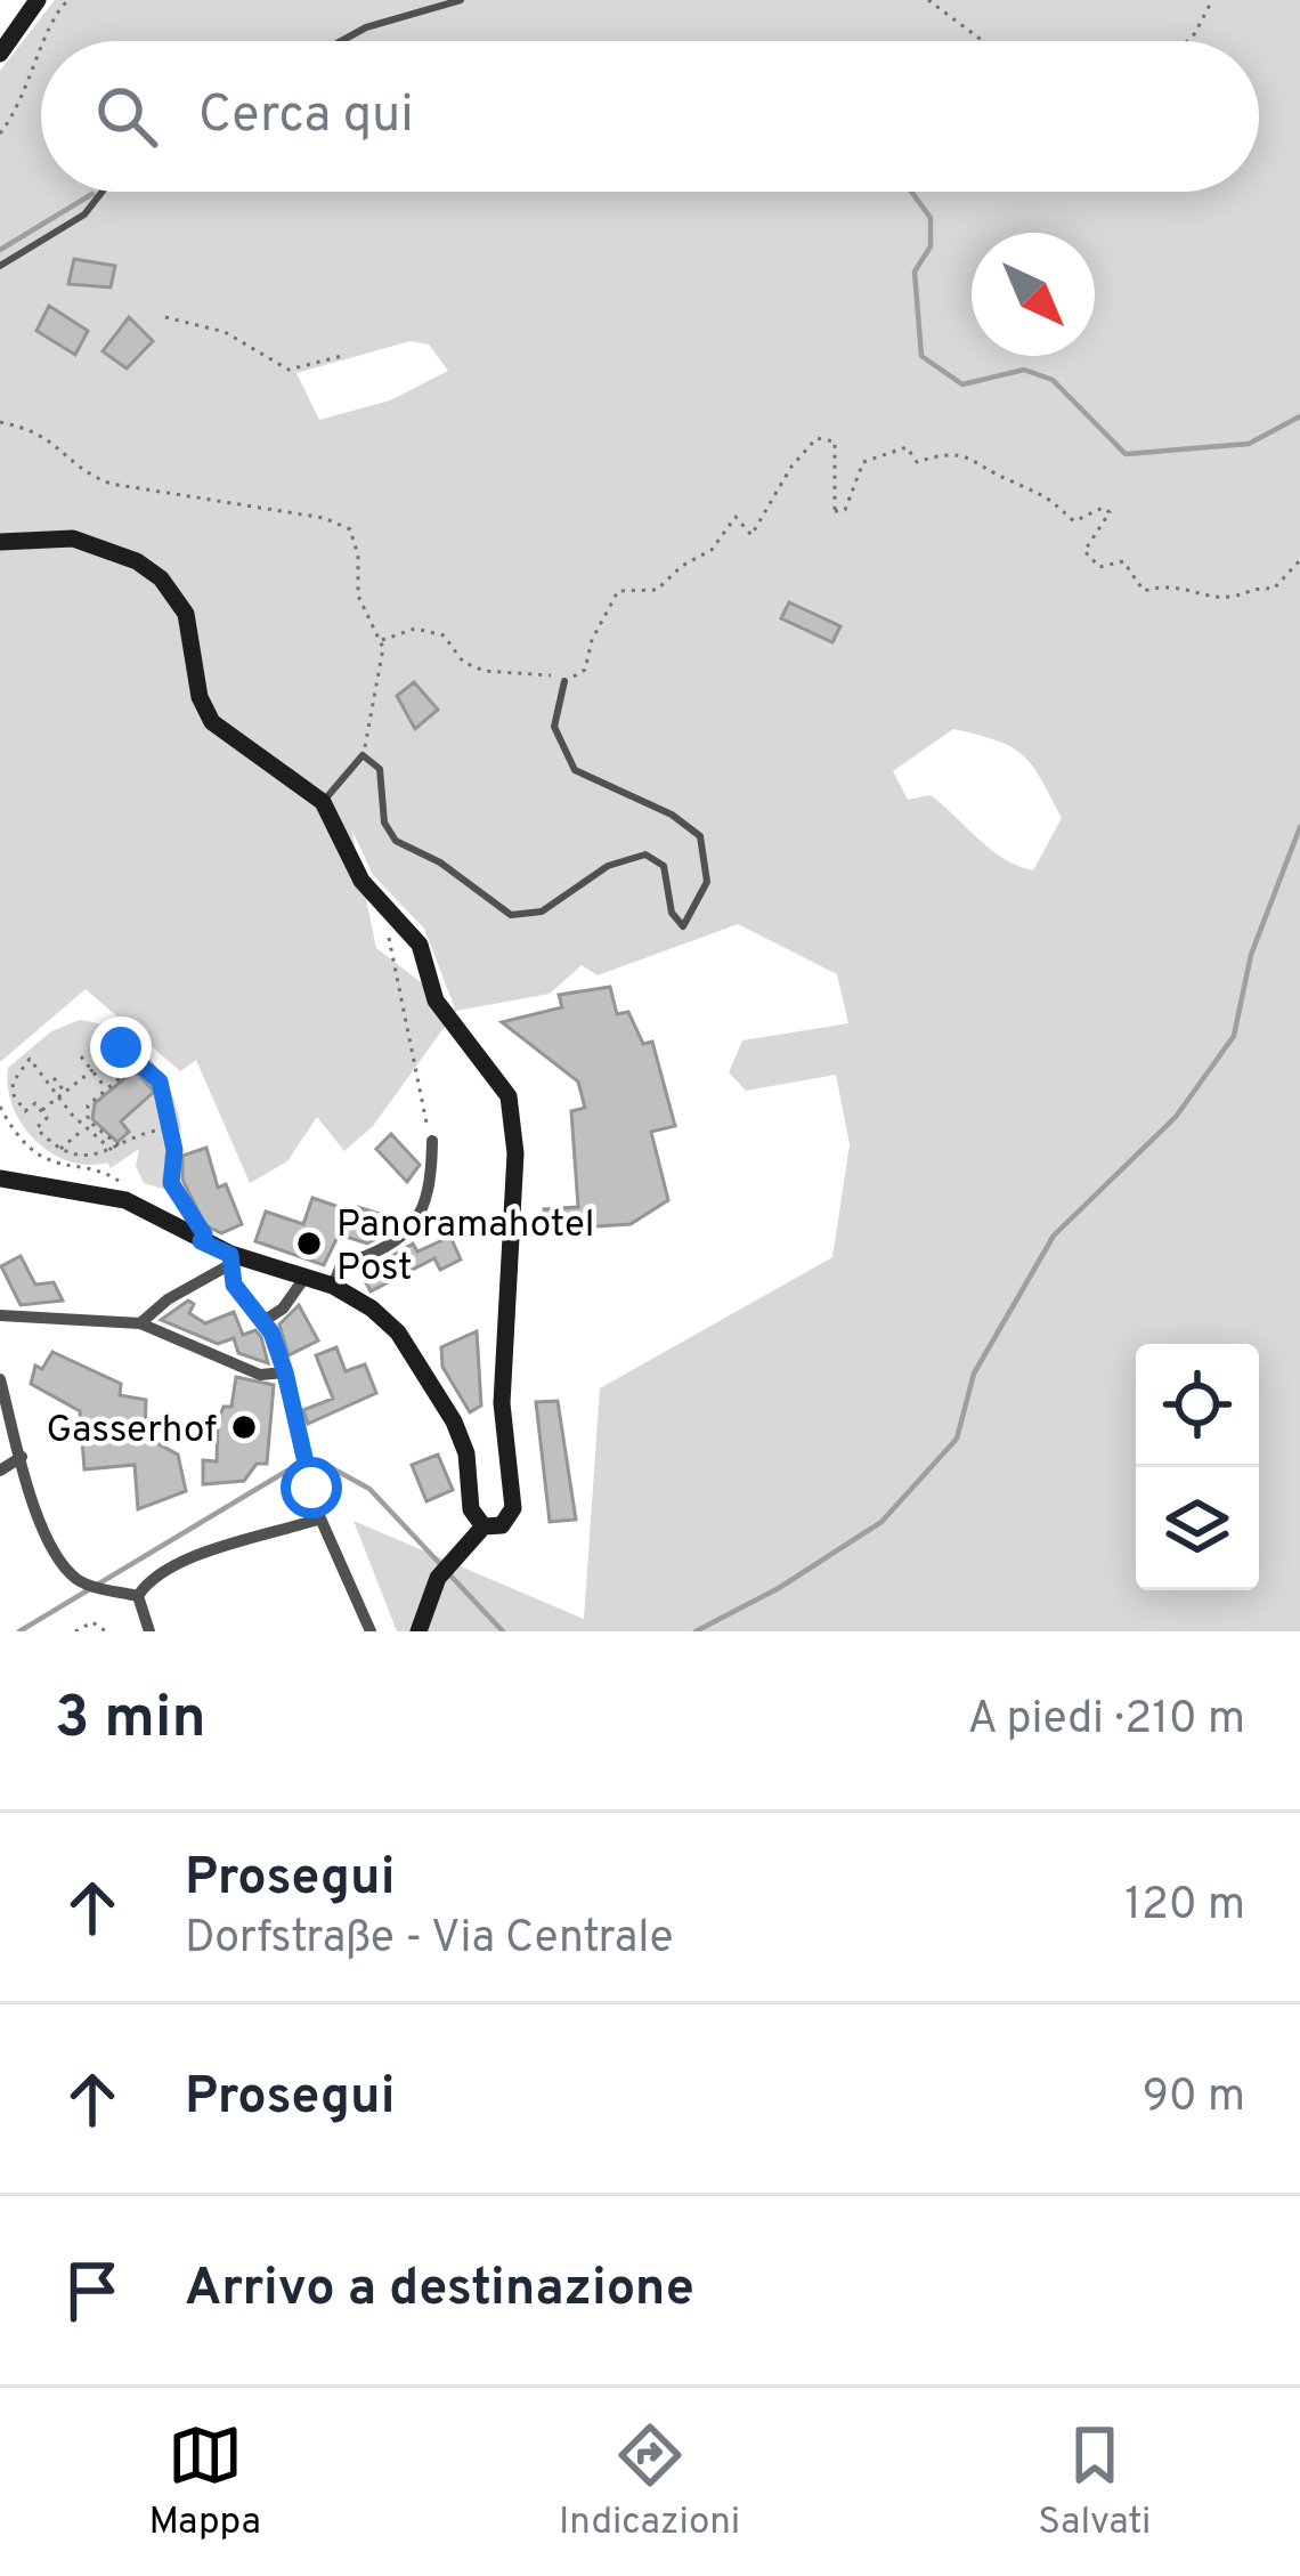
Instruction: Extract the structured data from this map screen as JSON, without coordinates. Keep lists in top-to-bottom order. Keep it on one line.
{"places":["Panoramahotel Post","Gasserhof"],"north":"bottom right","page":{"search":"Cerca qui","heading":["3 min","A piedi · 210 m"],"list":[["Prosegui","Dorfstraße - Via Centrale","120 m"],["Prosegui","90 m"],"Arrivo a destinazione"],"nav":["Mappa","Indicazioni","Salvati"]}}
